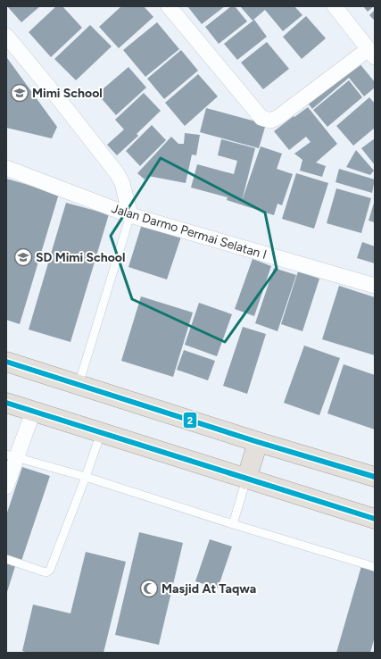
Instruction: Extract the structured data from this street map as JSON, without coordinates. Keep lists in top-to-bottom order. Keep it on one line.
{"streets":{"street":["Jalan Darmo Permai Selatan I"]},"places":{"school or university":["Mimi School","SD Mimi School"],"mosque":["Masjid At Taqwa"]},"lines":["transit line 2"]}
